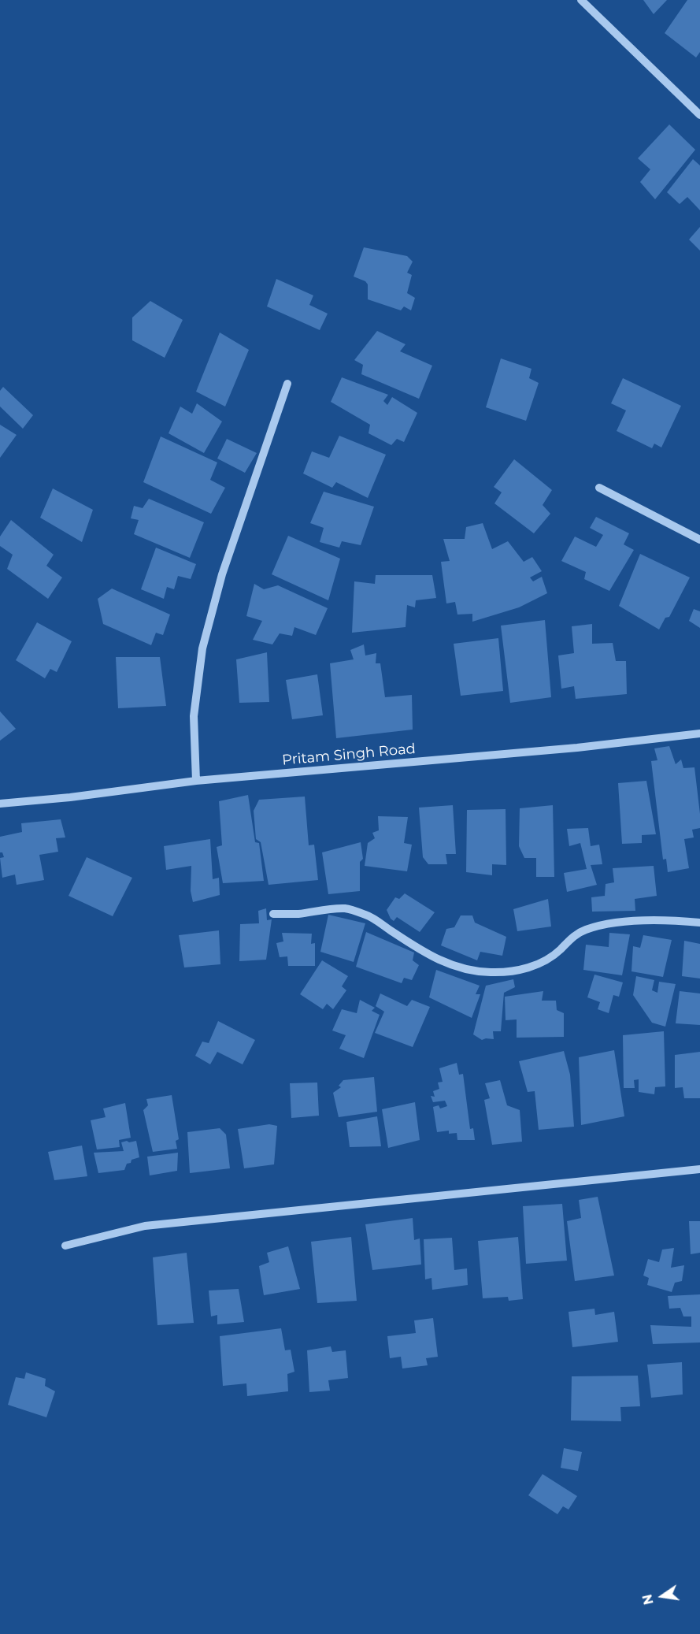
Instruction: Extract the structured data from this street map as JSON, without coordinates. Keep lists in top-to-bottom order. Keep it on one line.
{"streets":{"street":["Pritam Singh Road"]},"north":"left"}
